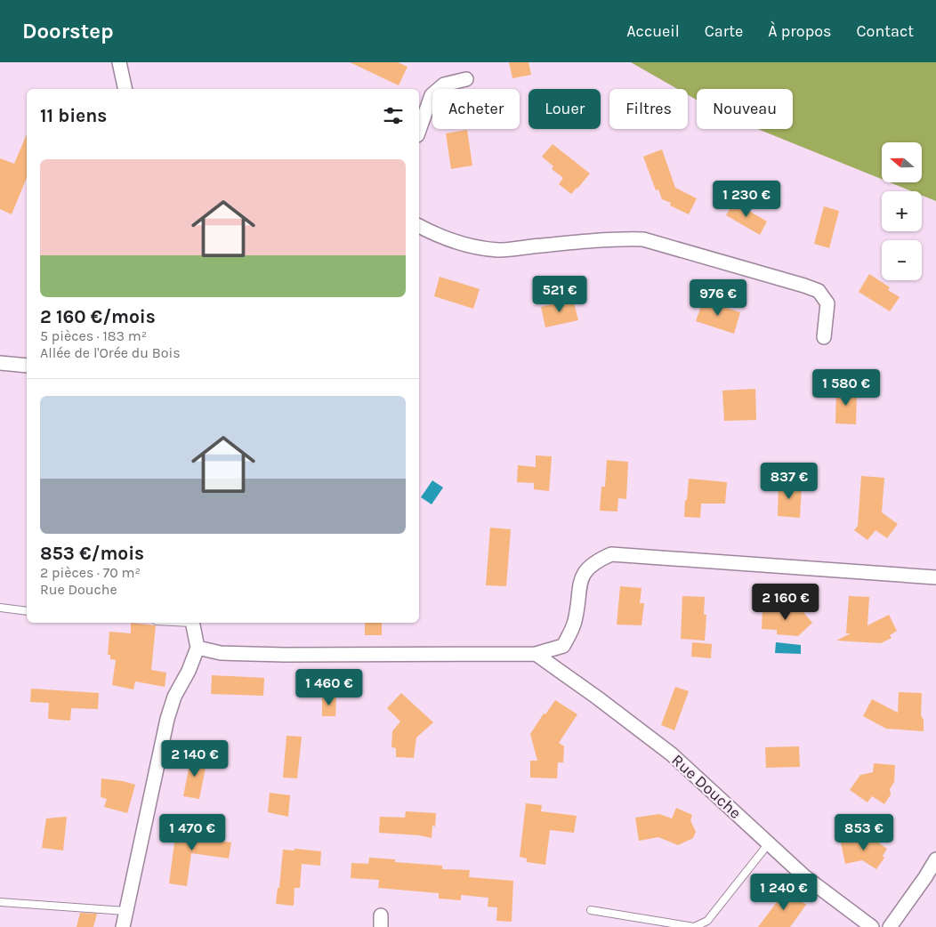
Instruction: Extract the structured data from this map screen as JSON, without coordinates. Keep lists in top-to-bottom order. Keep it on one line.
{"streets":{"street":["Rue Douche"]},"north":"left","page":{"header":"Doorstep","nav":["Accueil","Carte","À propos","Contact"],"chip":["Acheter","Louer","Filtres","Nouveau"],"heading":"11 biens","map_buttons":["+","−"],"list":[{"name":"2 160 €/mois","note":"5 pièces · 183 m² · Allée de l'Orée du Bois"},{"name":"853 €/mois","note":"2 pièces · 70 m² · Rue Douche"}],"price":["1 230 €","521 €","976 €","1 580 €","837 €","2 160 €","1 460 €","2 140 €","1 470 €","853 €","1 240 €"]}}
